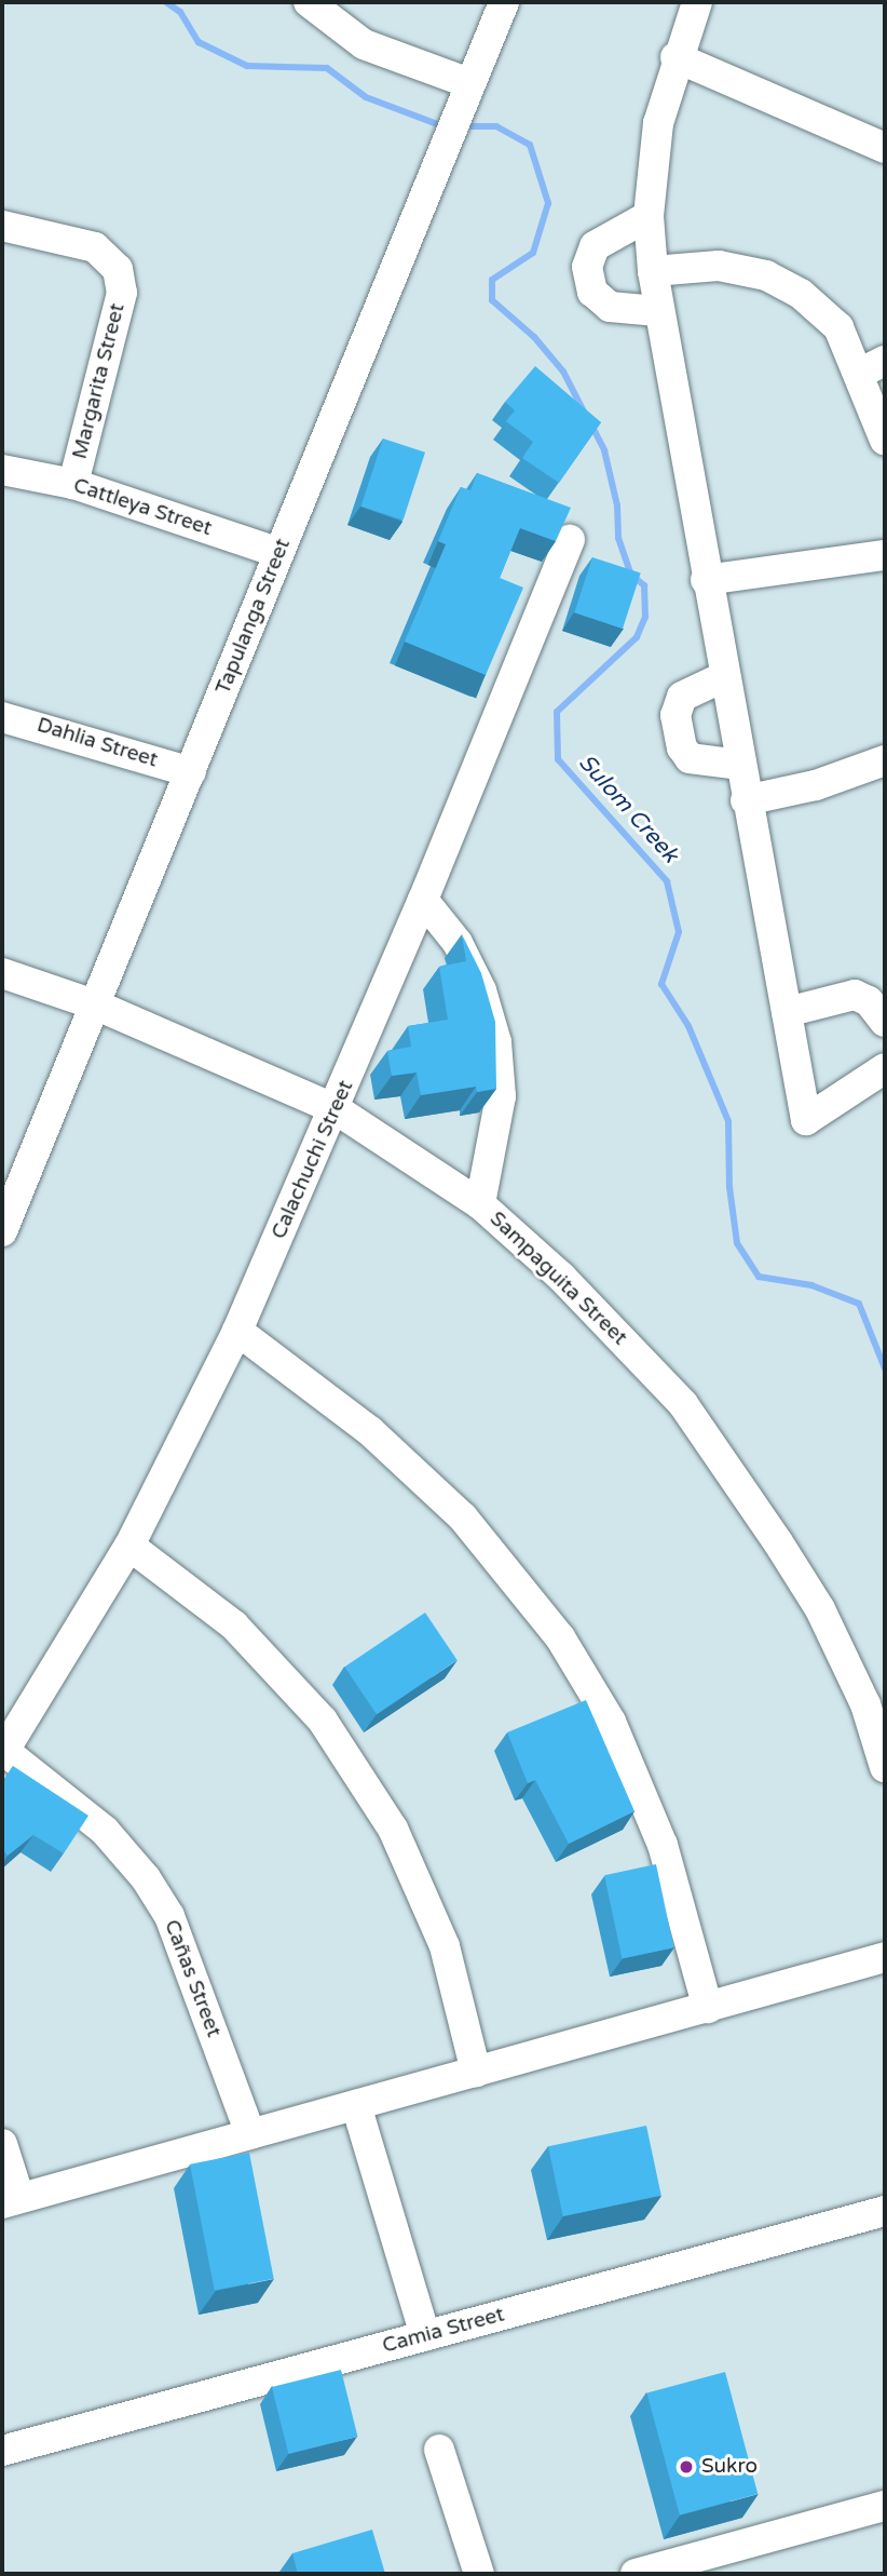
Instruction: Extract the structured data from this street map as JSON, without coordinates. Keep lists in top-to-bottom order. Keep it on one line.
{"streets":{"street":["Margarita Street","Cattleya Street","Tapulanga Street","Dahlia Street","Calachuchi Street","Sampaguita Street","Cañas Street","Camia Street"]},"crossings":[["Margarita Street","Cattleya Street"],["Cattleya Street","Tapulanga Street"],["Tapulanga Street","Dahlia Street"],["Tapulanga Street","Sampaguita Street"],["Calachuchi Street","Sampaguita Street"],["Calachuchi Street","Cañas Street"]],"water":["Sulom Creek"],"places":["Sukro"]}
